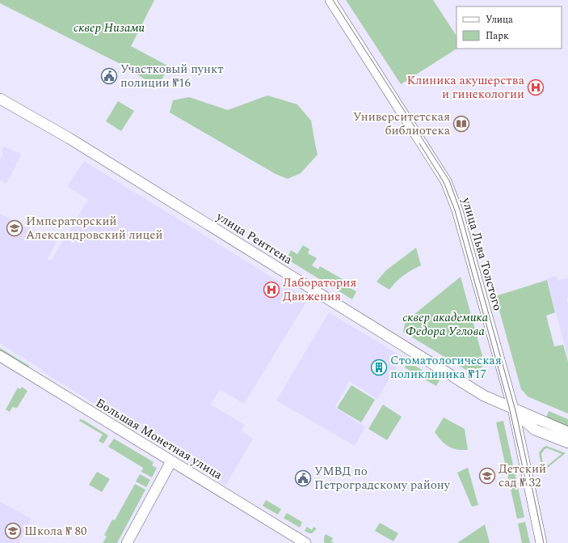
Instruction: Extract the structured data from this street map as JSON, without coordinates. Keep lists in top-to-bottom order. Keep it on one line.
{"streets":{"street":["улица Рентгена","улица Льва Толстого","Большая Монетная улица"]},"crossings":[["улица Рентгена","улица Льва Толстого"]],"parks":["сквер Низами","сквер академика Федора Углова"],"places":{"public building":["Участковый пункт полиции №16","УМВД по Петроградскому району"],"hospital":["Клиника акушерства и гинекологии","Лаборатория Движения"],"library":["Университетская библиотека"],"school or university":["Императорский Александровский лицей","Детский сад № 32","Школа № 80"],"building":["Стоматологическая поликлиника №17"]},"legend":["Улица","Парк"]}
